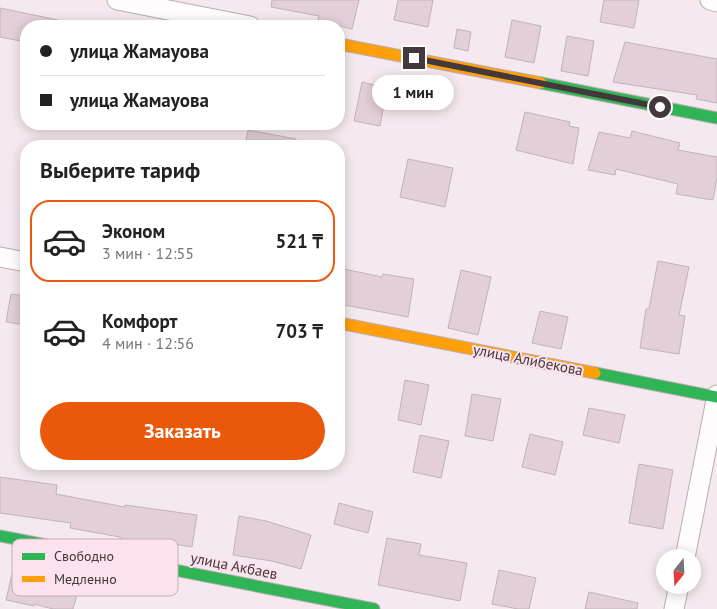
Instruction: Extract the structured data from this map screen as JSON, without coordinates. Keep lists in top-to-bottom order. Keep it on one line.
{"streets":{"street":["улица Алибекова","улица Акбаев"]},"legend":["Свободно","Медленно"],"north":"bottom","page":{"banner":["улица Жамауова","улица Жамауова"],"bubble":"1 мин","heading":"Выберите тариф","list":[{"name":"Эконом","note":"3 мин · 12:55","value":"521 ₸"},{"name":"Комфорт","note":"4 мин · 12:56","value":"703 ₸"}],"buttons":"Заказать"}}
